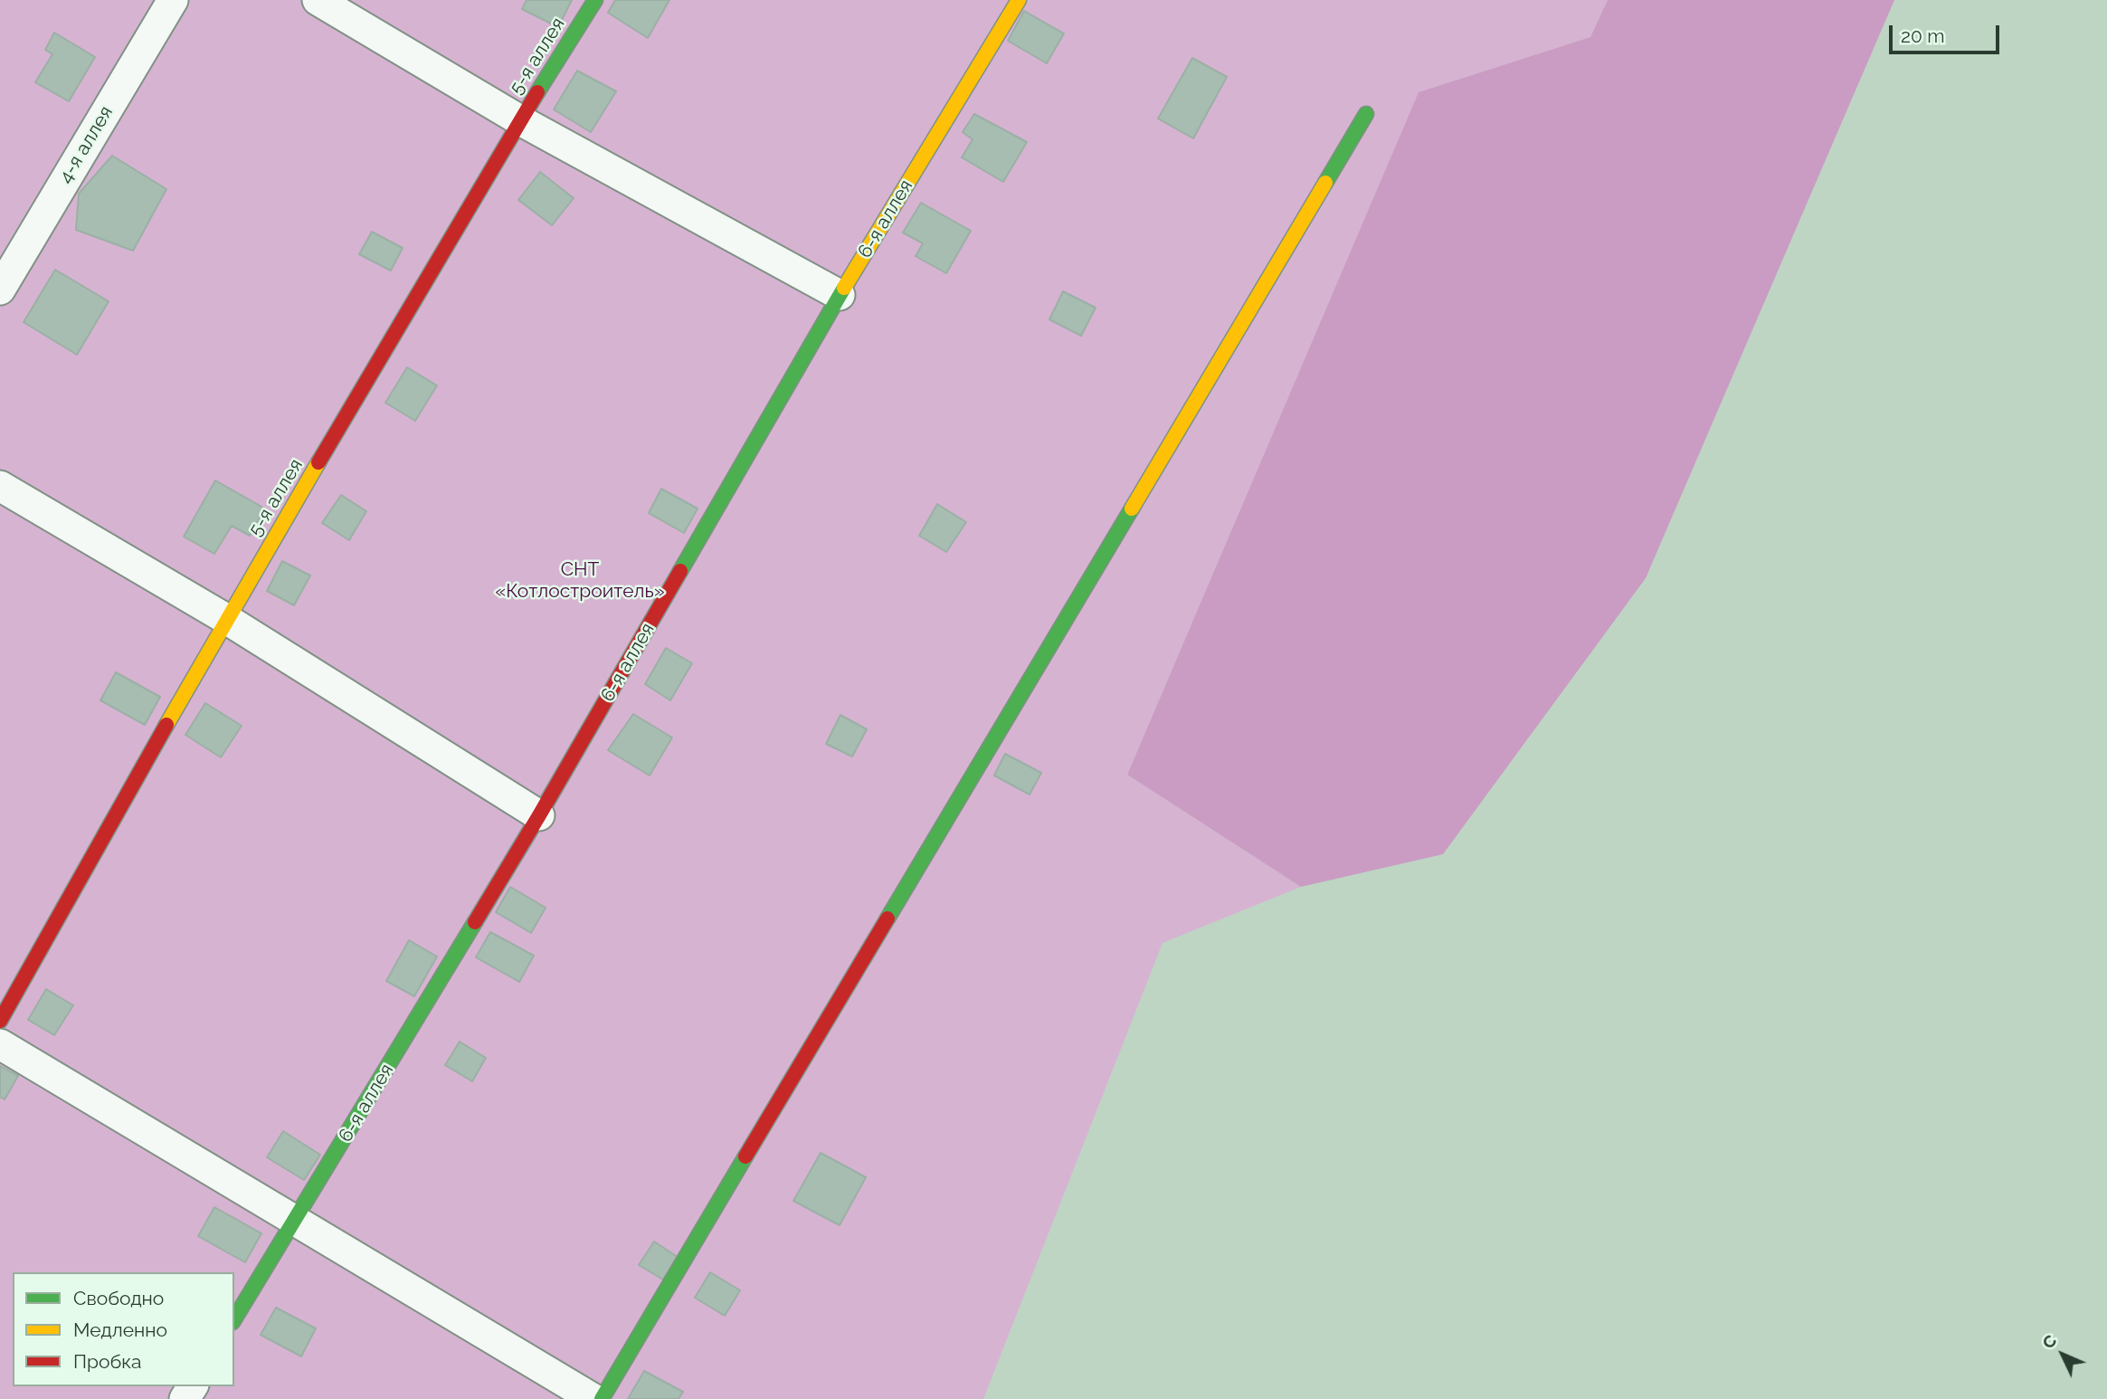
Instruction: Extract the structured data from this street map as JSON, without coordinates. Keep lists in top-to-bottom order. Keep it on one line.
{"streets":{"street":["5-я аллея","4-я аллея","6-я аллея"]},"parks":["СНТ «Котлостроитель»"],"legend":["Свободно","Медленно","Пробка"],"scale_bar":"20 m","north":"top left"}
